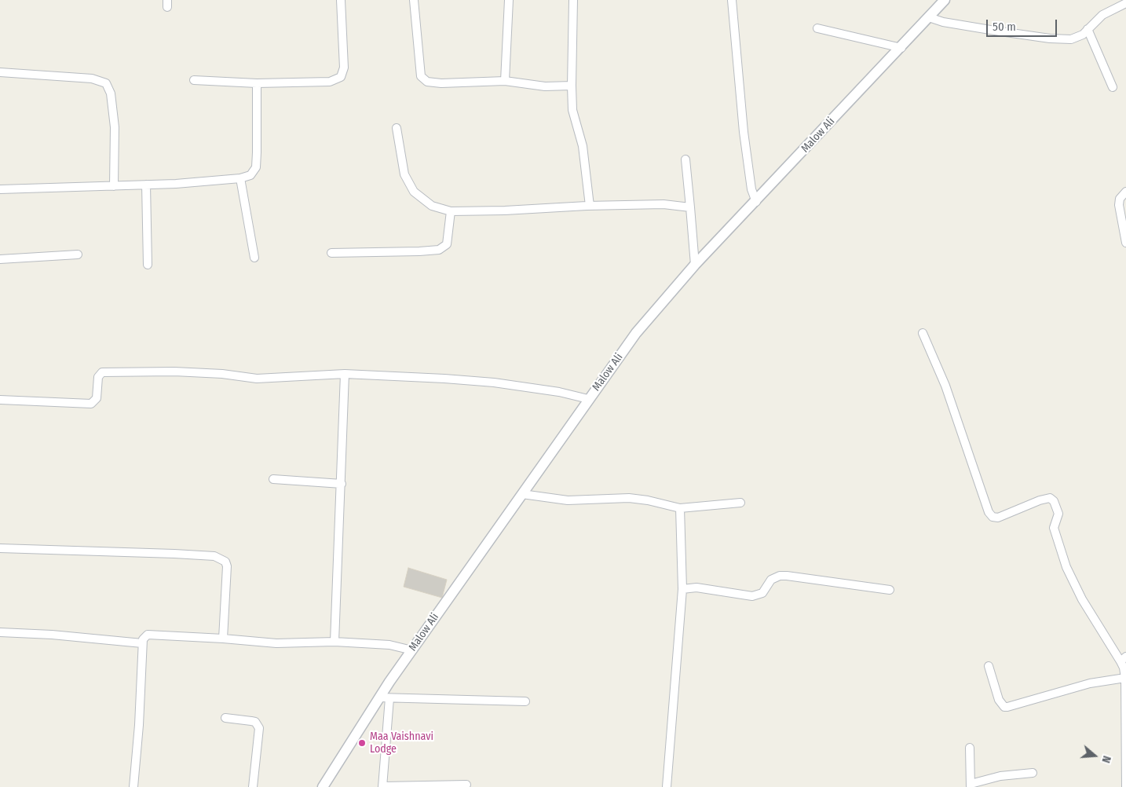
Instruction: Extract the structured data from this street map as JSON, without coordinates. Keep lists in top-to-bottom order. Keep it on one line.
{"streets":{"street":["Malow Ali"]},"places":["Maa Vaishnavi Lodge"],"scale_bar":"50 m","north":"right"}
